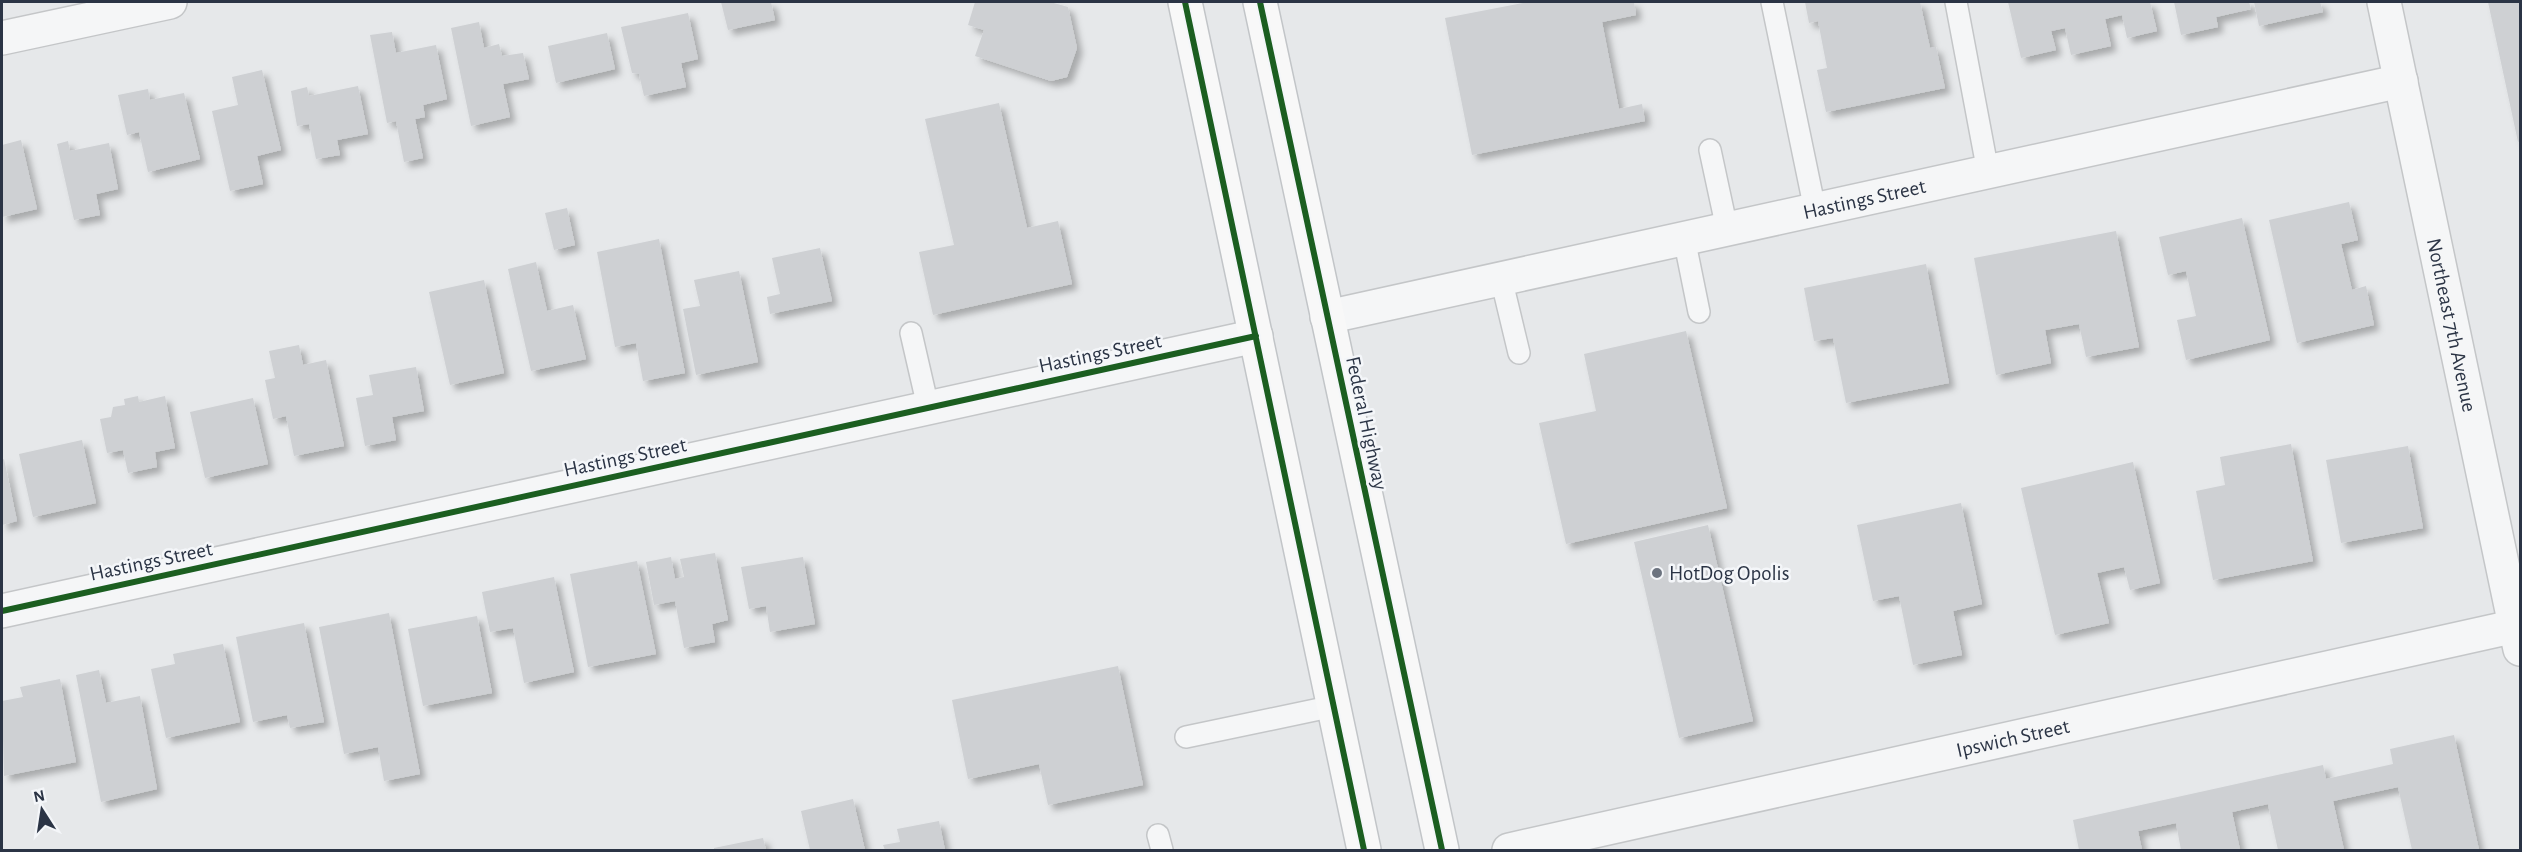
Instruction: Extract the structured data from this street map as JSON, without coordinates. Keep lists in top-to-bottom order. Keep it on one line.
{"streets":{"main road":["Federal Highway"],"street":["Hastings Street","Northeast 7th Avenue","Ipswich Street"]},"crossings":[["Hastings Street","Northeast 7th Avenue"],["Hastings Street","Federal Highway"],["Northeast 7th Avenue","Ipswich Street"]],"places":["HotDog Opolis"],"north":"top"}
